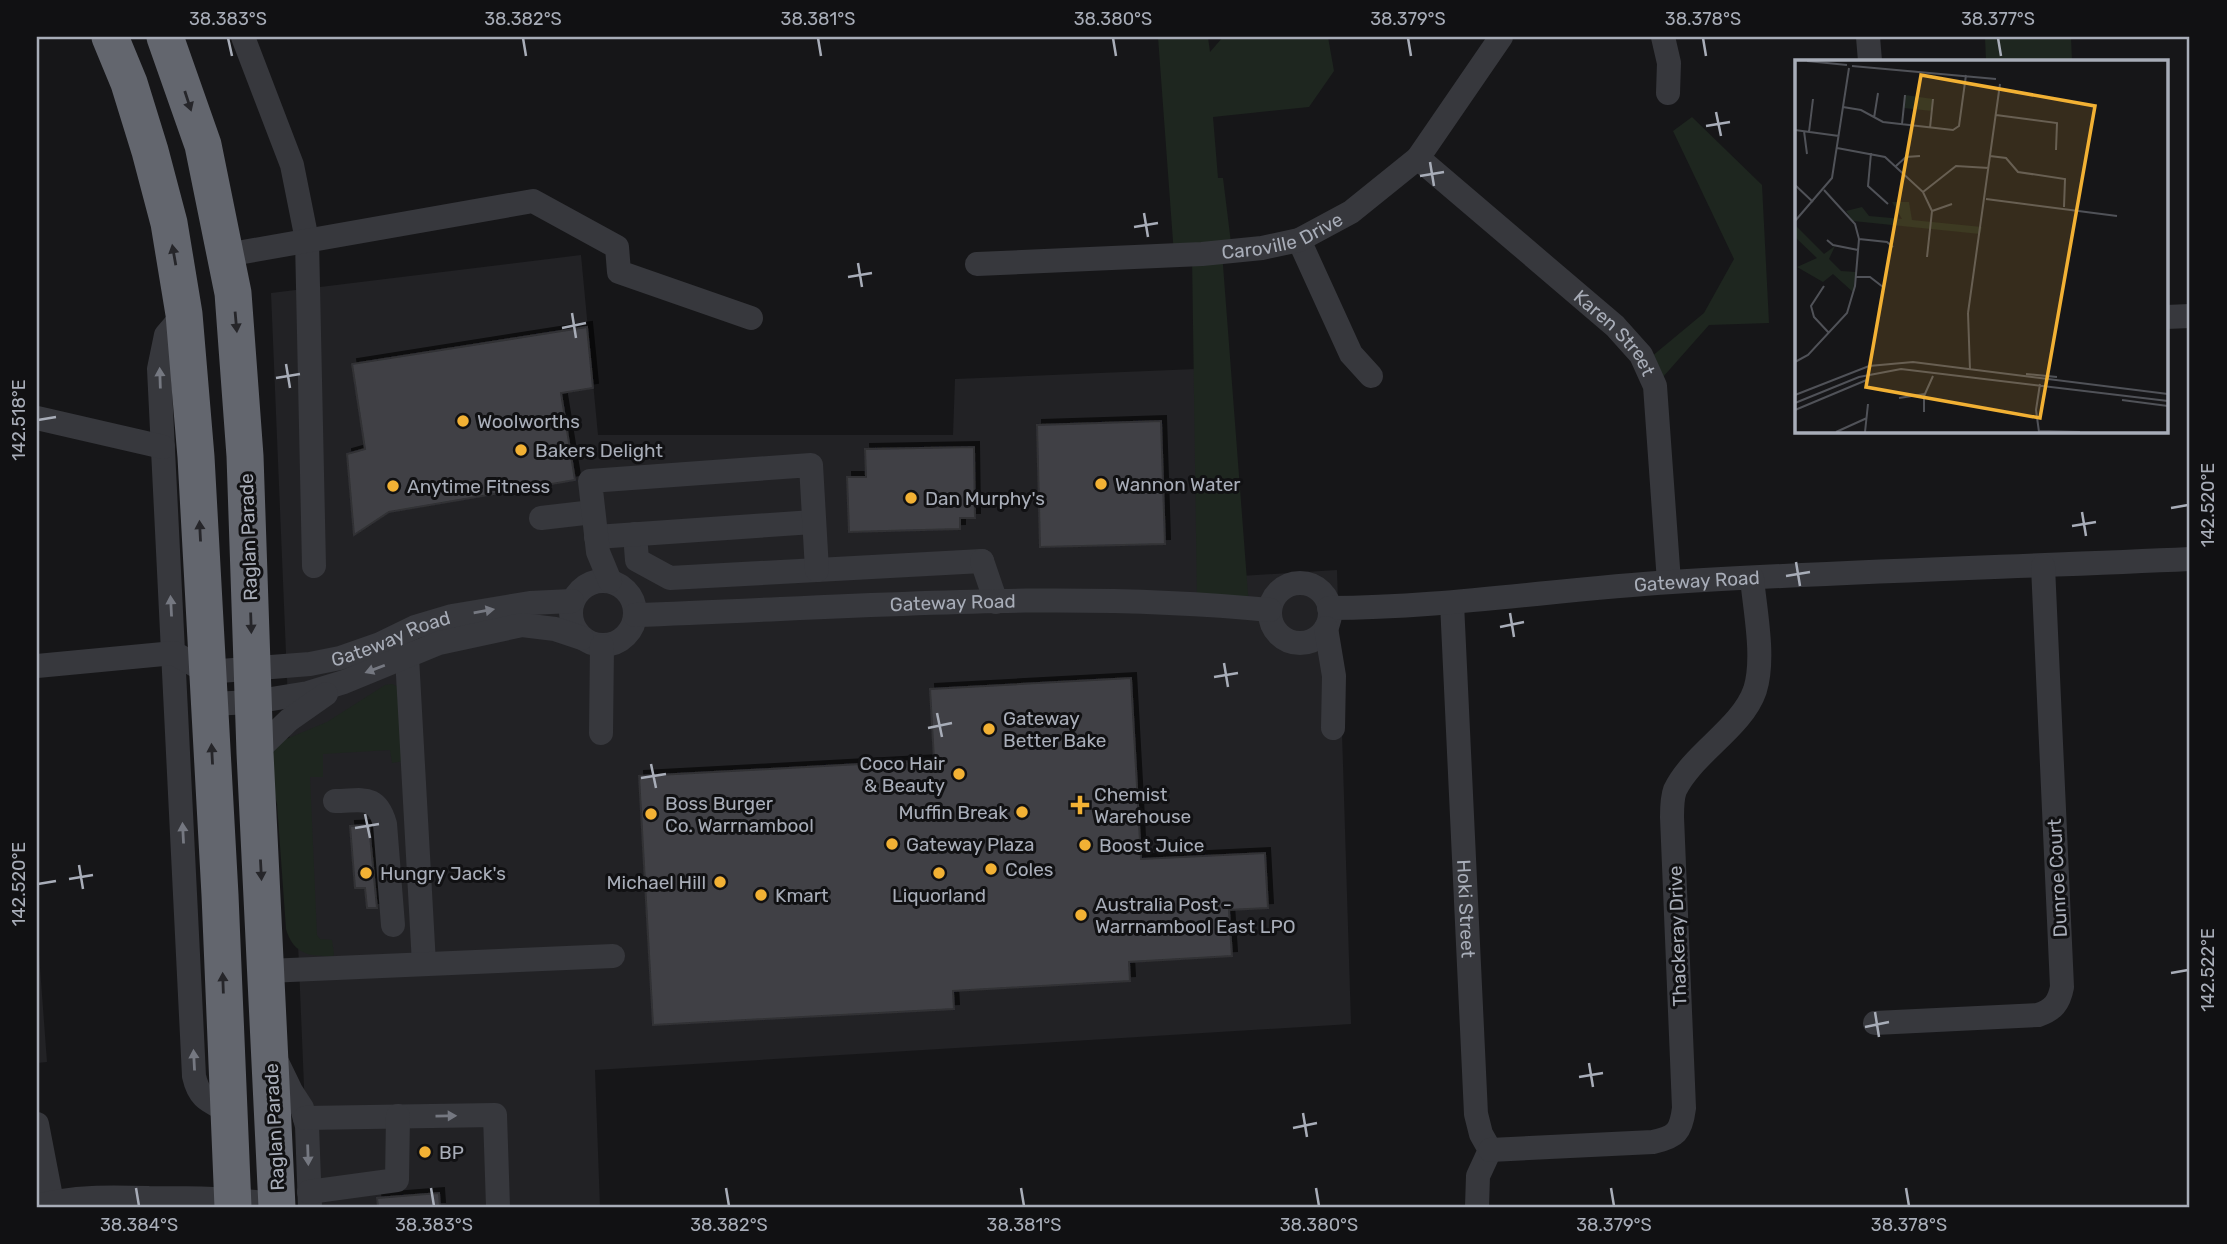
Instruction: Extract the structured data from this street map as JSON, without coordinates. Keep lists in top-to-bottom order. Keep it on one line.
{"streets":{"highway":["Raglan Parade"],"street":["Caroville Drive","Karen Street","Gateway Road","Dunroe Court","Hoki Street","Thackeray Drive"]},"crossings":[["Caroville Drive","Karen Street"],["Karen Street","Gateway Road"],["Raglan Parade","Gateway Road"],["Gateway Road","Dunroe Court"],["Gateway Road","Hoki Street"],["Gateway Road","Thackeray Drive"],["Hoki Street","Thackeray Drive"]],"places":{"other":["Woolworths","Bakers Delight","Wannon Water","Anytime Fitness","Dan Murphy's","Gateway Better Bake","Coco Hair & Beauty","Muffin Break","Boss Burger Co. Warrnambool","Gateway Plaza","Boost Juice","Coles","Hungry Jack's","Liquorland","Michael Hill","Kmart","Australia Post - Warrnambool East LPO","BP"],"health":["Chemist Warehouse"]},"coordinates":["38.383°S","38.382°S","38.381°S","38.380°S","38.379°S","38.378°S","38.377°S","142.518°E","142.520°E","142.522°E","38.384°S"]}
